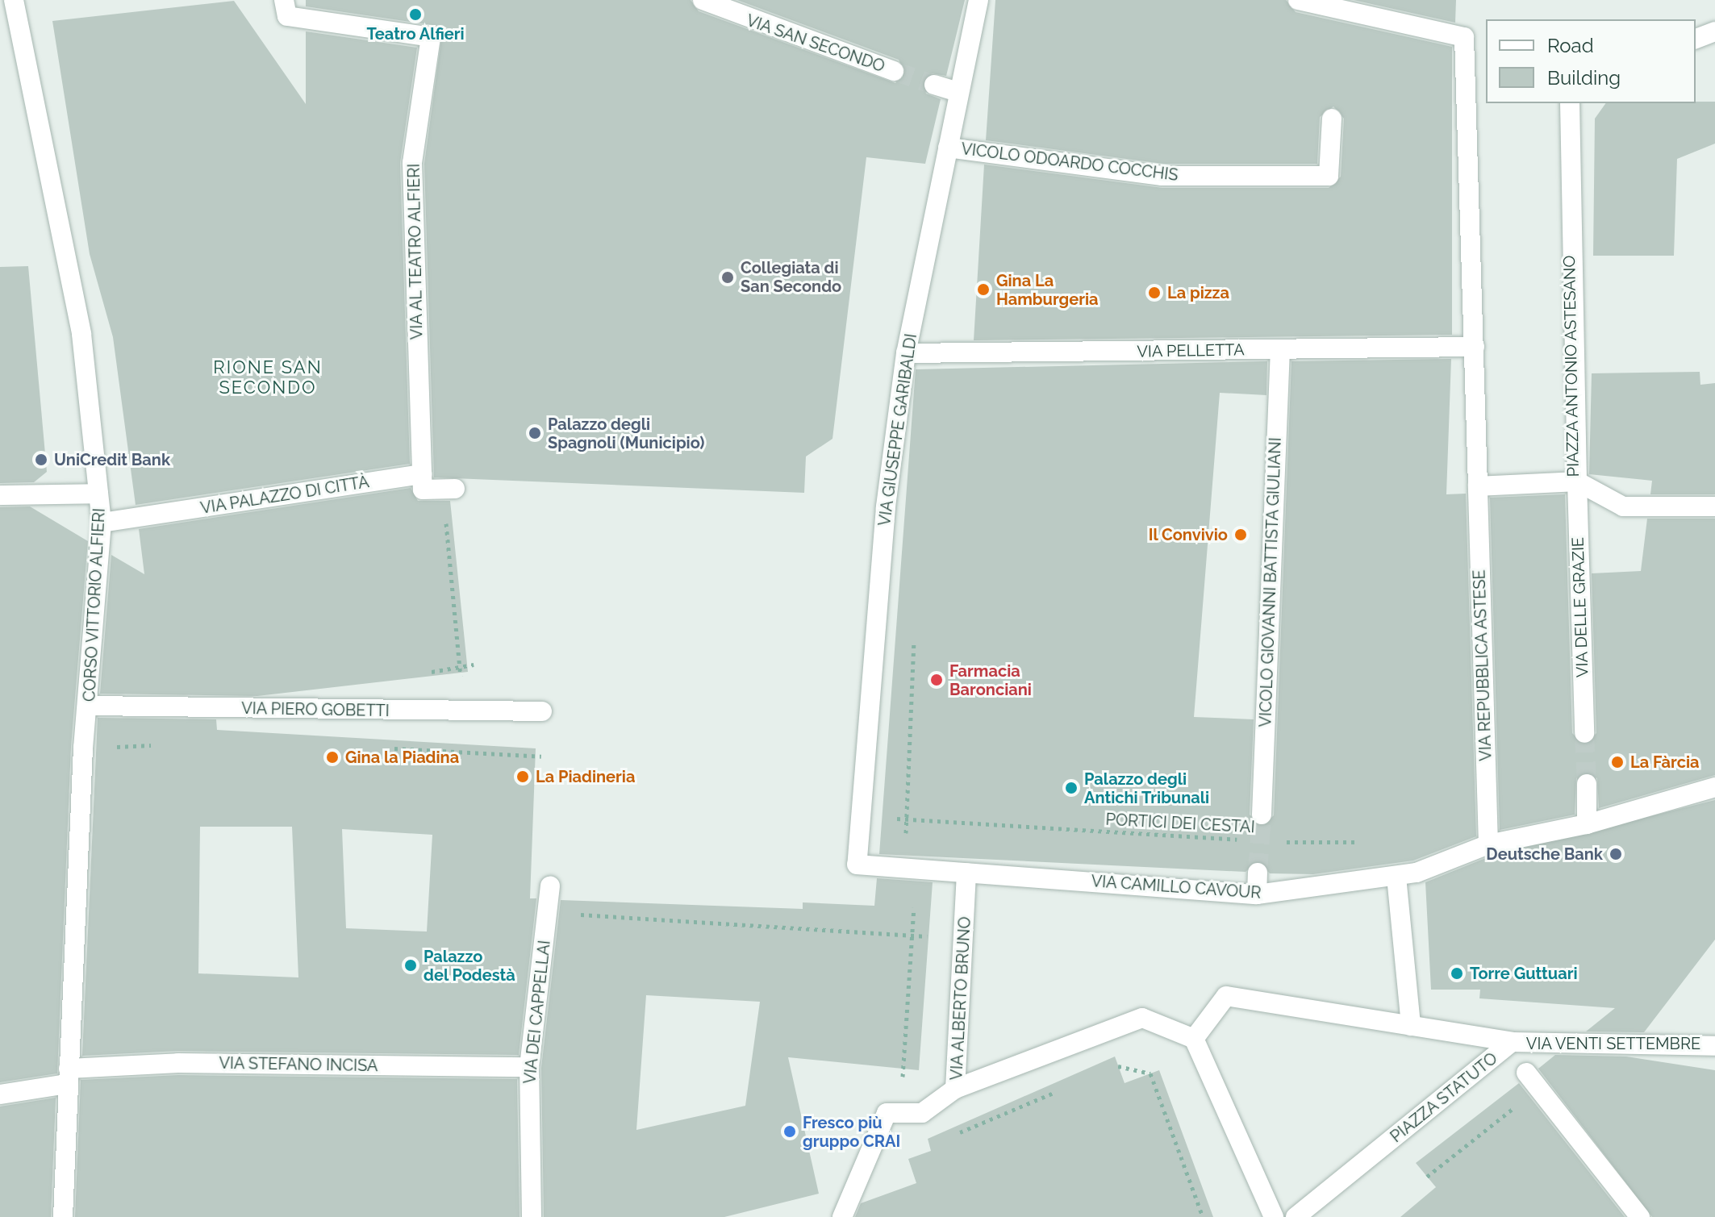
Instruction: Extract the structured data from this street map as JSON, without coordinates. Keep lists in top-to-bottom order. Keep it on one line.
{"streets":{"street":["VIA SAN SECONDO","VICOLO ODOARDO COCCHIS","VIA AL TEATRO ALFIERI","VIA PELLETTA","PIAZZA ANTONIO ASTESANO","VIA GIUSEPPE GARIBALDI","VIA PALAZZO DI CITTÀ","VICOLO GIOVANNI BATTISTA GIULIANI","CORSO VITTORIO ALFIERI","VIA DELLE GRAZIE","VIA REPUBBLICA ASTESE","VIA PIERO GOBETTI","VIA CAMILLO CAVOUR","VIA ALBERTO BRUNO","VIA DEI CAPPELLAI","VIA VENTI SETTEMBRE","VIA STEFANO INCISA","PIAZZA STATUTO"],"path":["PORTICI DEI CESTAI"]},"crossings":[["VICOLO ODOARDO COCCHIS","VIA GIUSEPPE GARIBALDI"],["VIA AL TEATRO ALFIERI","VIA PALAZZO DI CITTÀ"],["VIA PELLETTA","VIA GIUSEPPE GARIBALDI"],["VIA PELLETTA","VICOLO GIOVANNI BATTISTA GIULIANI"],["PIAZZA ANTONIO ASTESANO","VIA DELLE GRAZIE"],["PIAZZA ANTONIO ASTESANO","VIA REPUBBLICA ASTESE"],["VIA GIUSEPPE GARIBALDI","VIA CAMILLO CAVOUR"],["VIA PALAZZO DI CITTÀ","CORSO VITTORIO ALFIERI"],["CORSO VITTORIO ALFIERI","VIA PIERO GOBETTI"],["CORSO VITTORIO ALFIERI","VIA STEFANO INCISA"],["VIA REPUBBLICA ASTESE","VIA CAMILLO CAVOUR"],["VIA CAMILLO CAVOUR","VIA ALBERTO BRUNO"],["VIA DEI CAPPELLAI","VIA STEFANO INCISA"],["VIA VENTI SETTEMBRE","PIAZZA STATUTO"]],"districts":["RIONE SAN SECONDO"],"places":["Teatro Alfieri","Collegiata di San Secondo","Gina La Hamburgeria","La pizza","Palazzo degli Spagnoli (Municipio)","UniCredit Bank","Il Convivio","Farmacia Baronciani","Gina la Piadina","La Fàrcia","La Piadineria","Palazzo degli Antichi Tribunali","Deutsche Bank","Palazzo del Podestà","Torre Guttuari","Fresco più gruppo CRAI"],"legend":["Road","Building"]}
